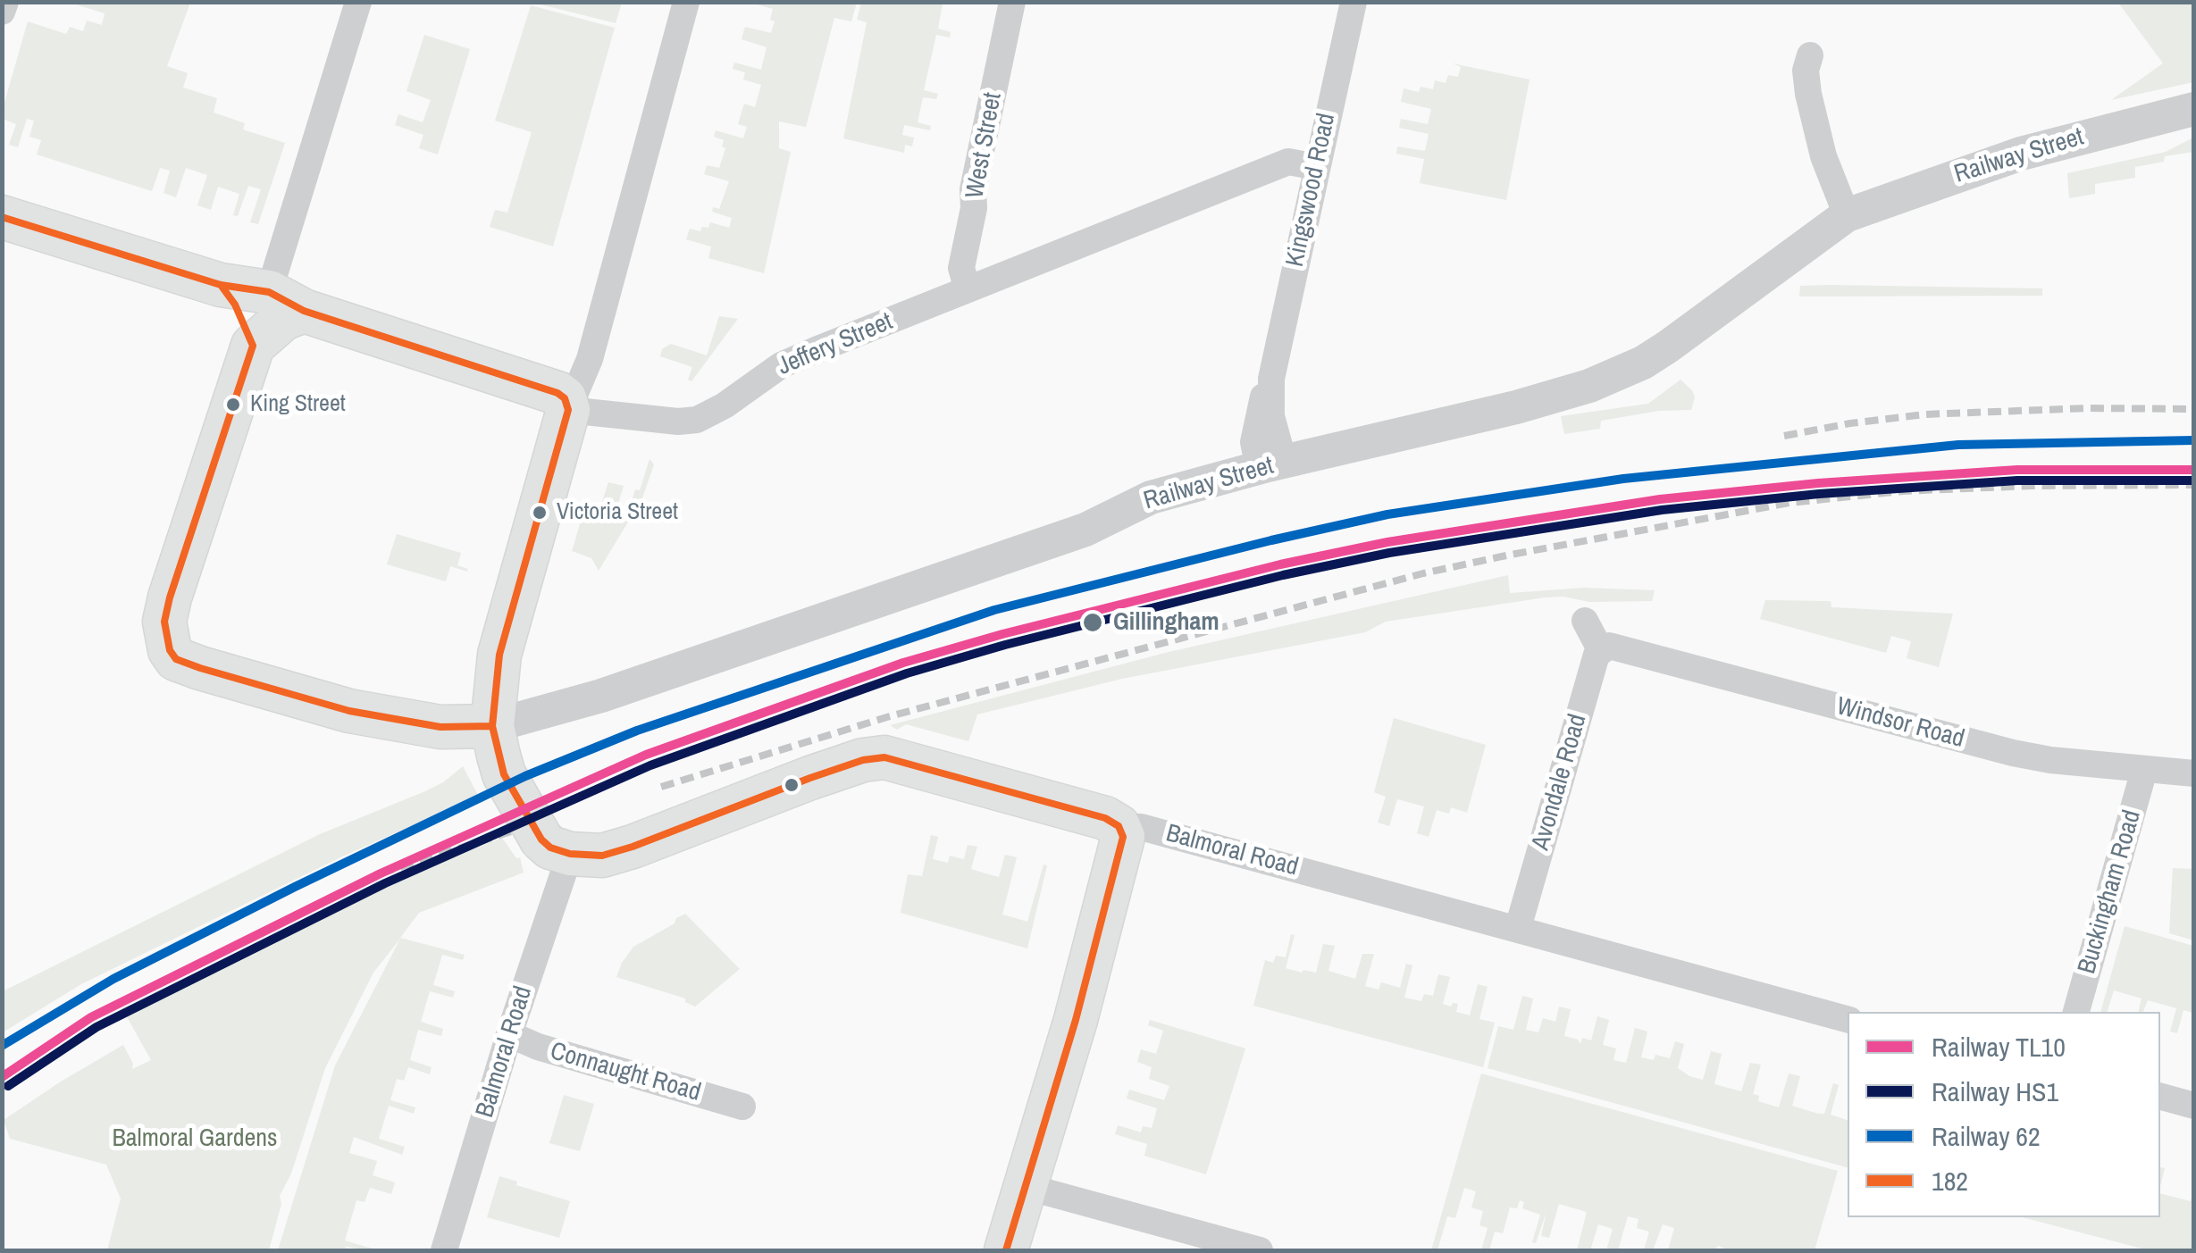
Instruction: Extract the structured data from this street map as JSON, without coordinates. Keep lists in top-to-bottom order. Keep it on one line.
{"streets":{"main road":["Balmoral Road"],"street":["West Street","Railway Street","Kingswood Road","Jeffery Street","Windsor Road","Avondale Road","Buckingham Road","Connaught Road"]},"crossings":[["West Street","Jeffery Street"],["Railway Street","Kingswood Road"],["Kingswood Road","Jeffery Street"],["Windsor Road","Avondale Road"],["Windsor Road","Buckingham Road"],["Avondale Road","Balmoral Road"],["Balmoral Road","Connaught Road"]],"parks":["Balmoral Gardens"],"places":["King Street","Victoria Street","Gillingham"],"lines":["transit line 182","rail line 62","rail line TL10","rail line HS1"],"legend":["Railway TL10","Railway HS1","Railway 62","182"]}
